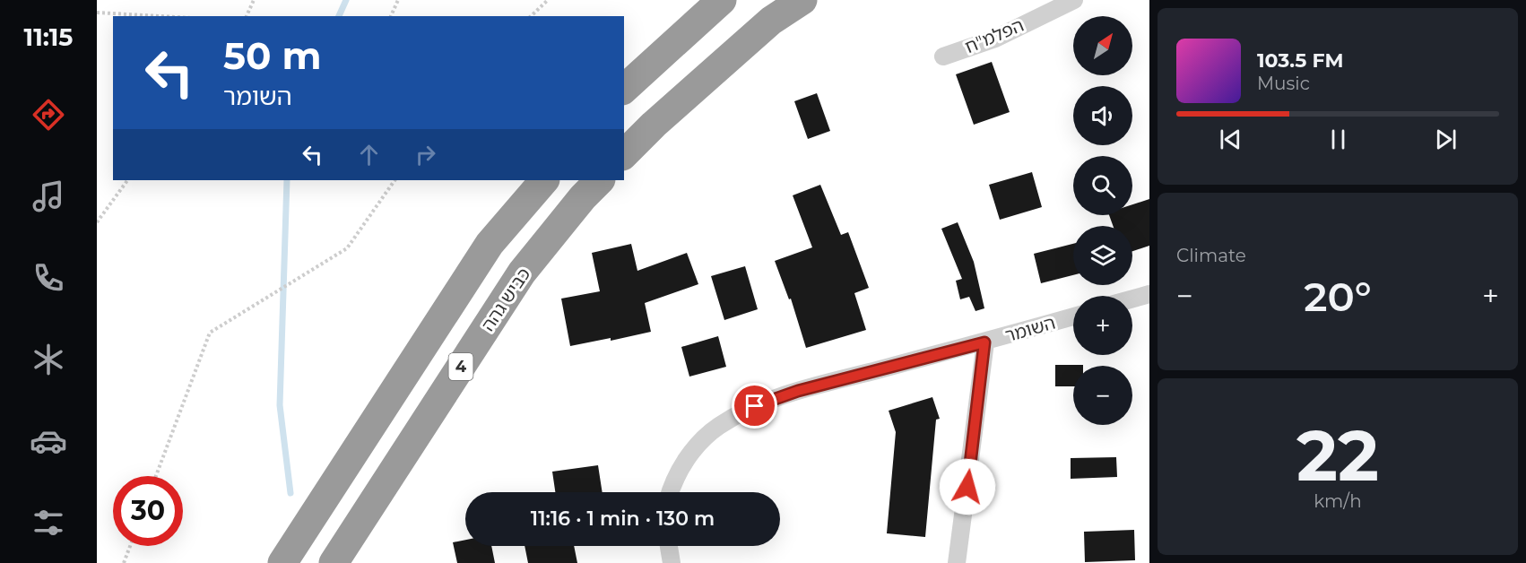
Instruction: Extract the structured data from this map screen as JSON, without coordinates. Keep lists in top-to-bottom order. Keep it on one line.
{"streets":{"highway":["כביש גהה","4"],"street":["הפלמ\"ח","השומר"]},"north":"top right","page":{"tabs":"11:15","map_buttons":["+","−"],"turn":["50 m","השומר"],"song":["103.5 FM","Music"],"tile":["Climate",["22","km/h"]],"heat":["−","20°","+"],"limit":"30","trip":"11:16 · 1 min · 130 m"}}
